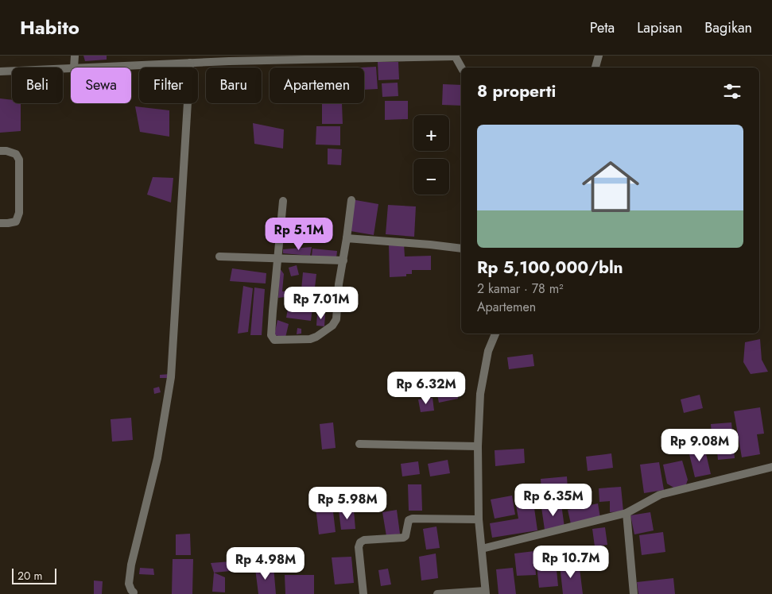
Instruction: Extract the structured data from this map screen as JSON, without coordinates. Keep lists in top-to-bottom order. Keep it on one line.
{"scale_bar":"20 m","page":{"header":"Habito","nav":["Peta","Lapisan","Bagikan"],"chip":["Beli","Sewa","Filter","Baru","Apartemen"],"heading":"8 properti","map_buttons":["+","−"],"list":[{"name":"Rp 5,100,000/bln","note":"2 kamar · 78 m² · Apartemen"}],"price":["Rp 5.1M","Rp 7.01M","Rp 6.32M","Rp 9.08M","Rp 6.35M","Rp 5.98M","Rp 10.7M","Rp 4.98M"],"scale":"20 m"}}
